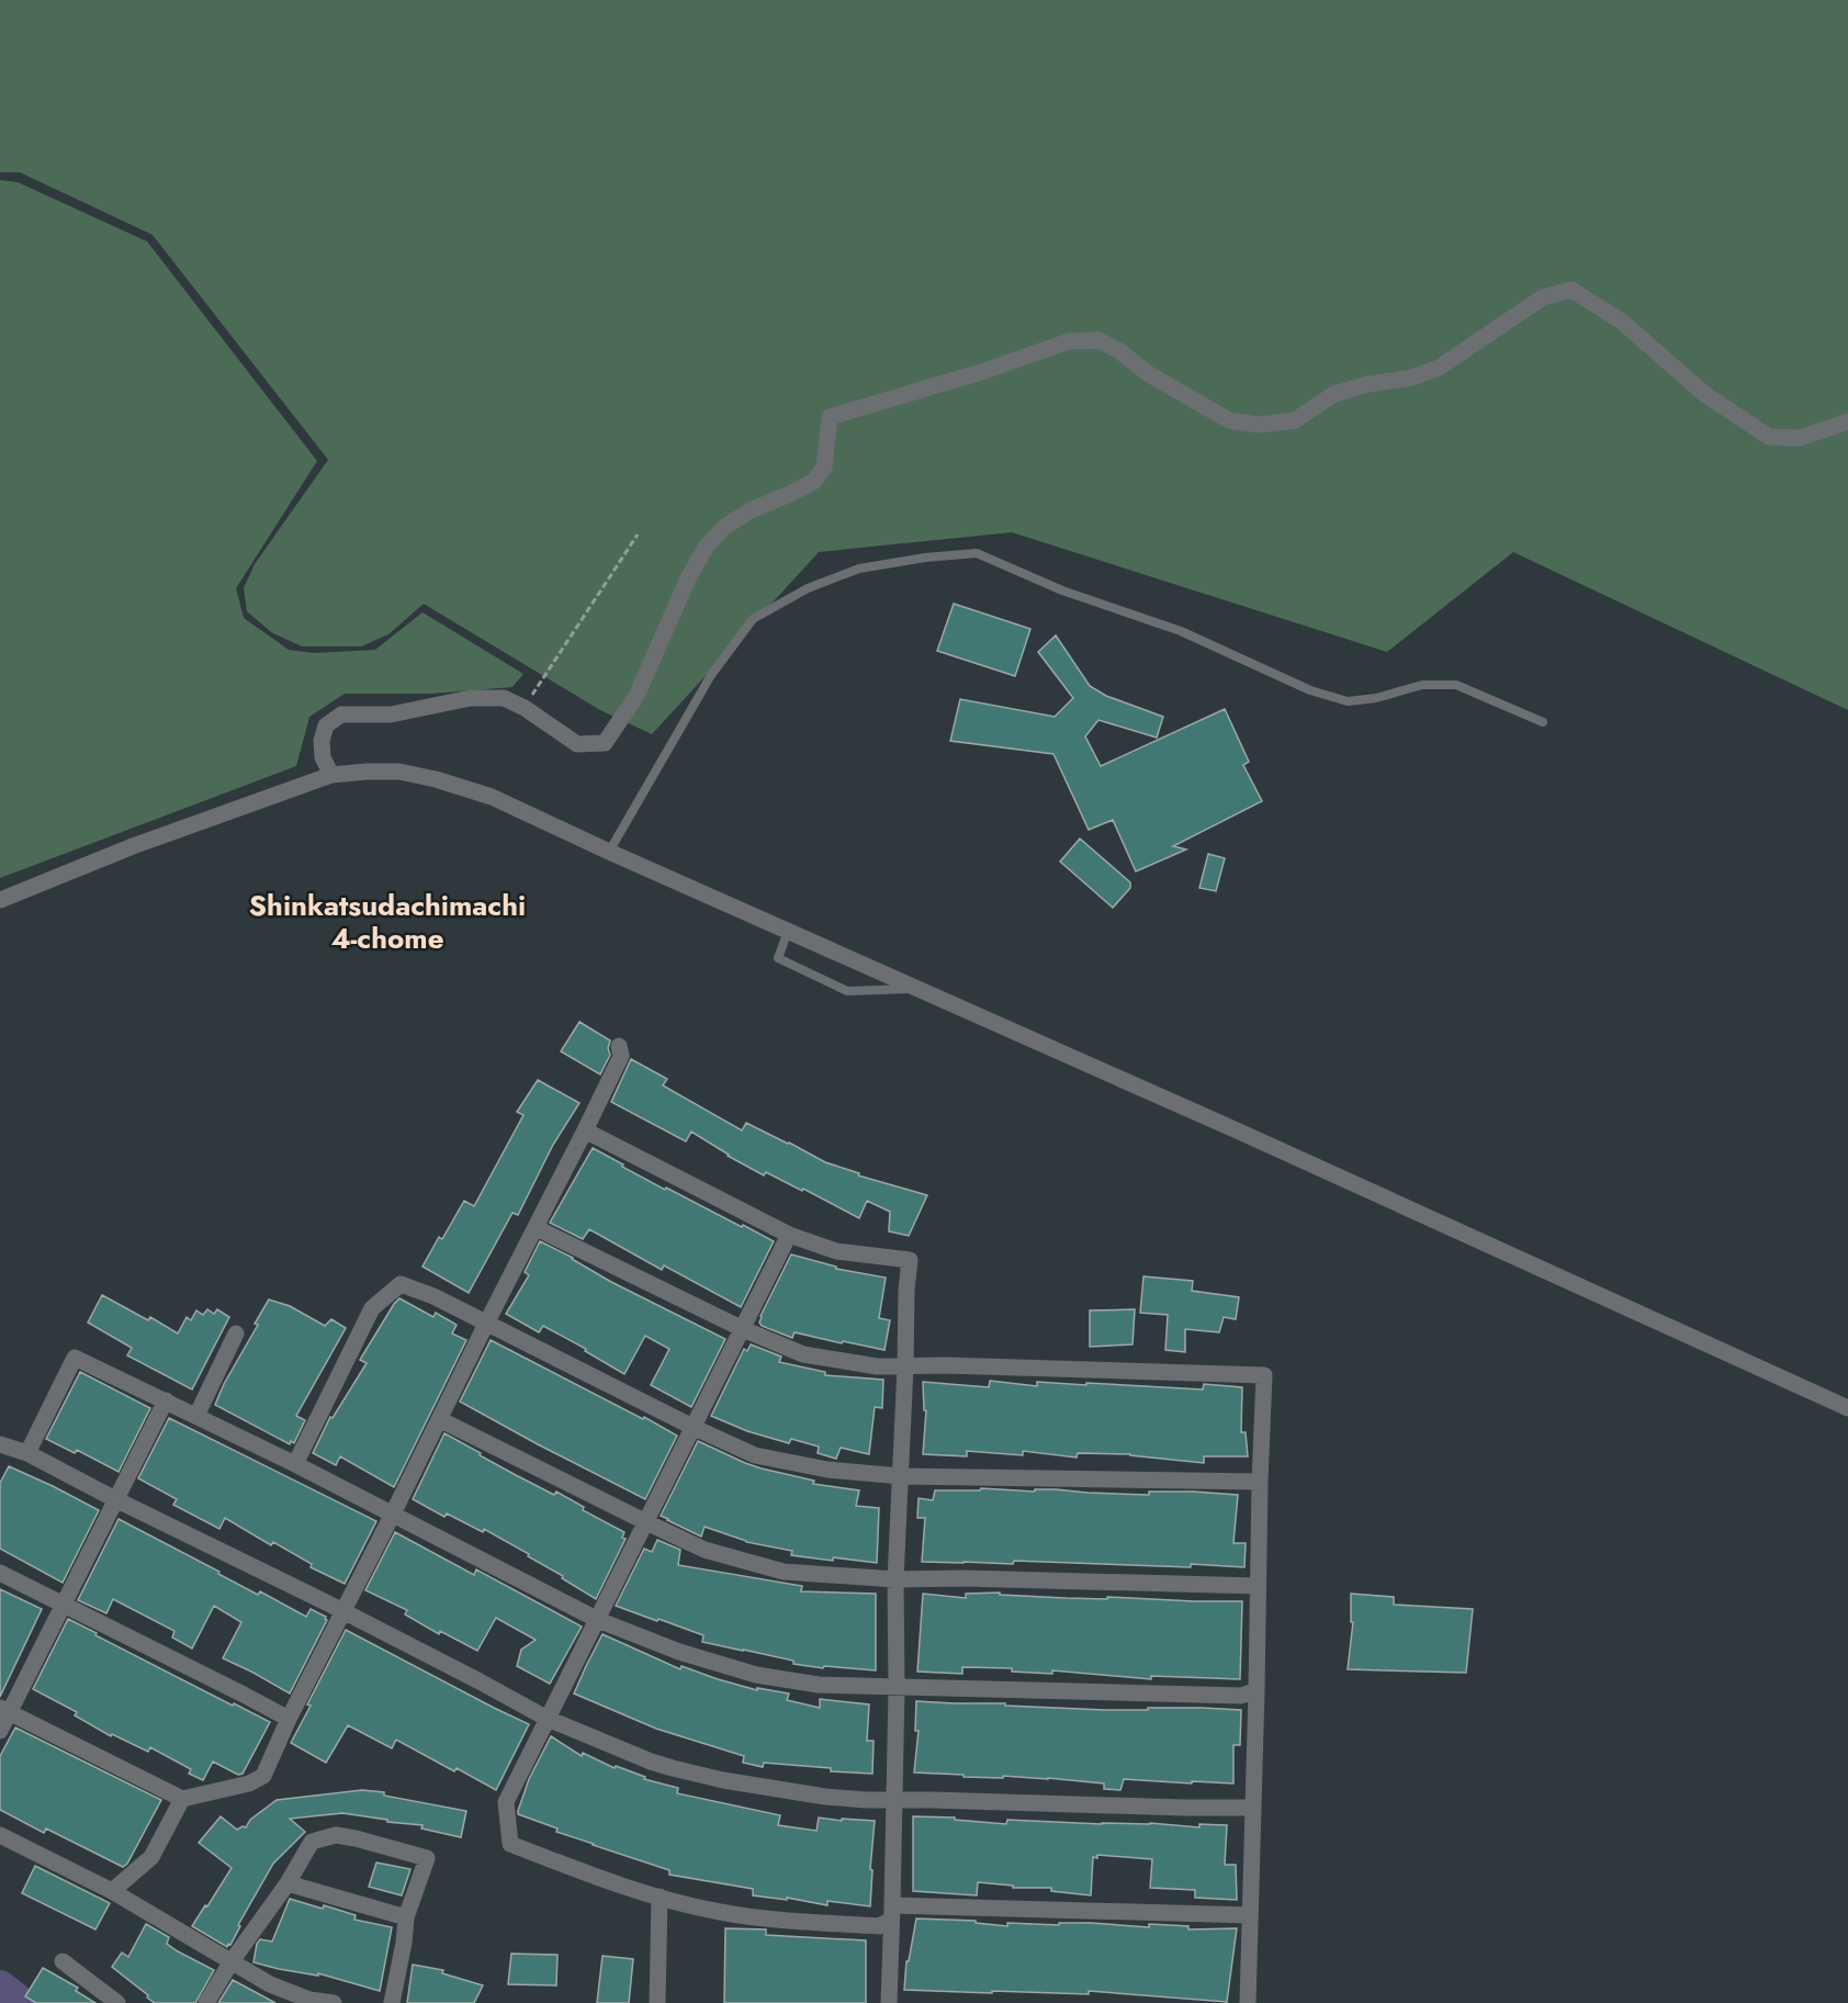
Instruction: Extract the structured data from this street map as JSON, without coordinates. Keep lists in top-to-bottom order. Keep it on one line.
{"districts":["Shinkatsudachimachi 4-chome"]}
